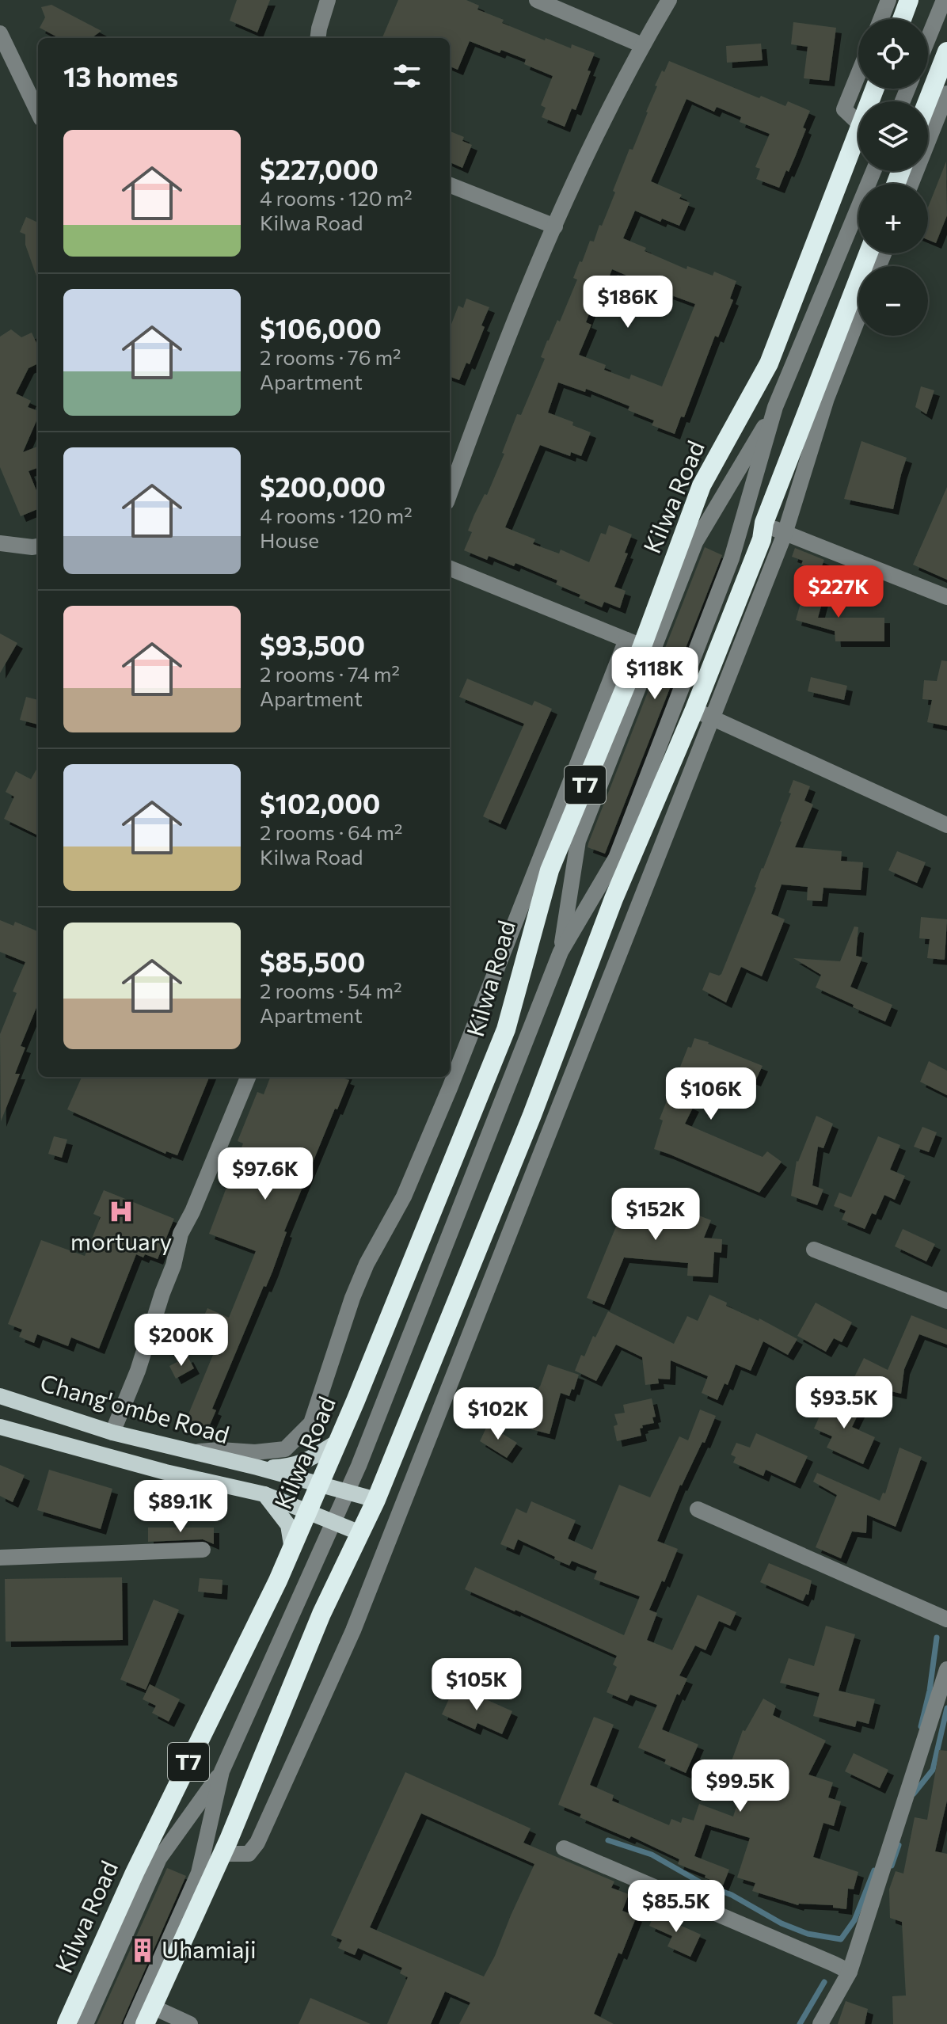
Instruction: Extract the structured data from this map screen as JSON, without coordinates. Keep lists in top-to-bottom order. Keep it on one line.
{"streets":{"highway":["Kilwa Road","T7"],"main road":["Chang'ombe Road"]},"crossings":[["Kilwa Road","Chang'ombe Road"]],"places":{"hospital":["mortuary"],"building":["Uhamiaji"]},"page":{"map_buttons":["+","−"],"heading":"13 homes","list":[{"name":"$227,000","note":"4 rooms · 120 m² · Kilwa Road"},{"name":"$106,000","note":"2 rooms · 76 m² · Apartment"},{"name":"$200,000","note":"4 rooms · 120 m² · House"},{"name":"$93,500","note":"2 rooms · 74 m² · Apartment"},{"name":"$102,000","note":"2 rooms · 64 m² · Kilwa Road"},{"name":"$85,500","note":"2 rooms · 54 m² · Apartment"}],"price":["$186K","$227K","$118K","$106K","$97.6K","$152K","$200K","$93.5K","$102K","$89.1K","$105K","$99.5K","$85.5K"]}}
